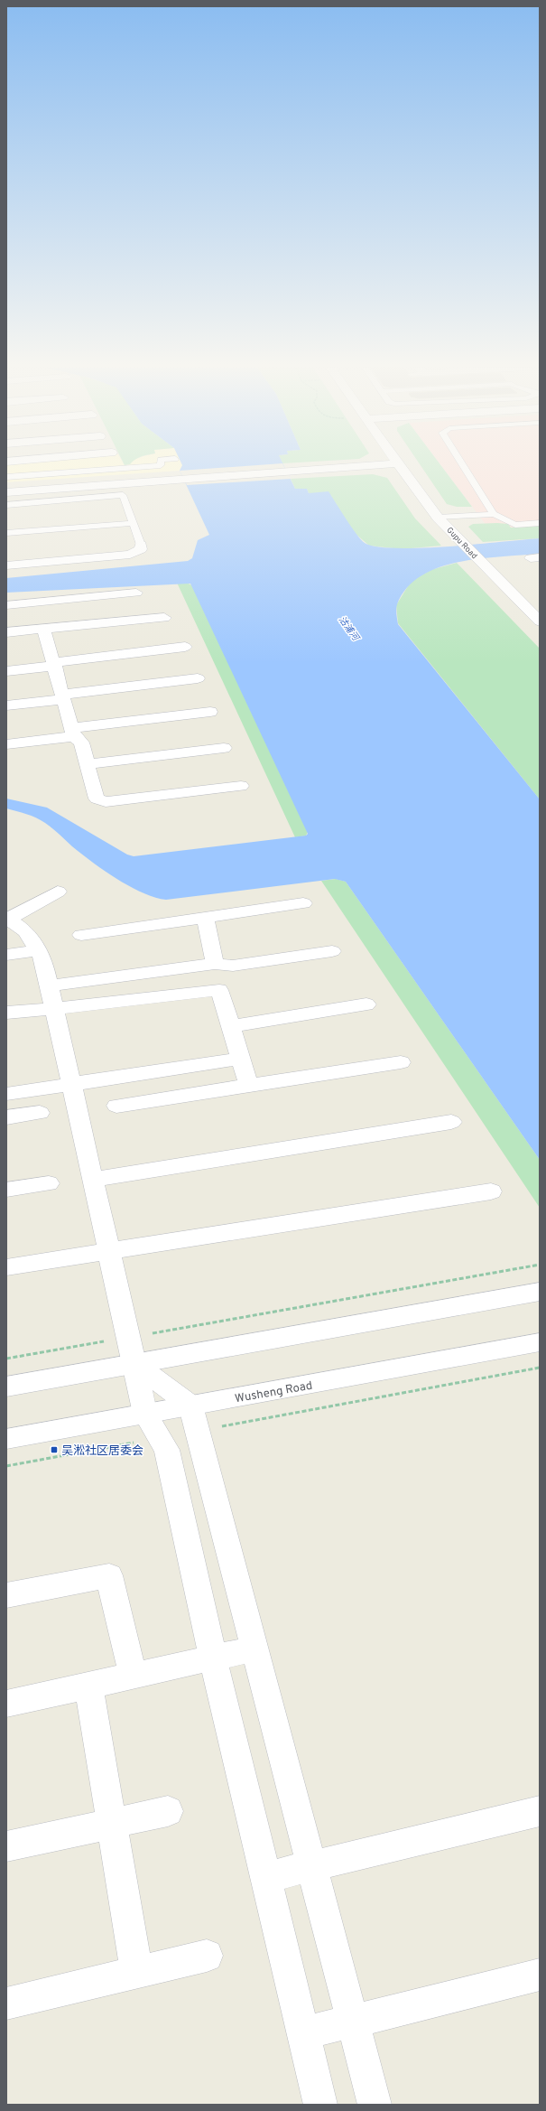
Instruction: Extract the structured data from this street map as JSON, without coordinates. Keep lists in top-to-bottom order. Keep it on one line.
{"streets":{"street":["Gupu Road","Wusheng Road"]},"water":["沽浦河"],"places":{"transit":["吴淞社区居委会"]}}
